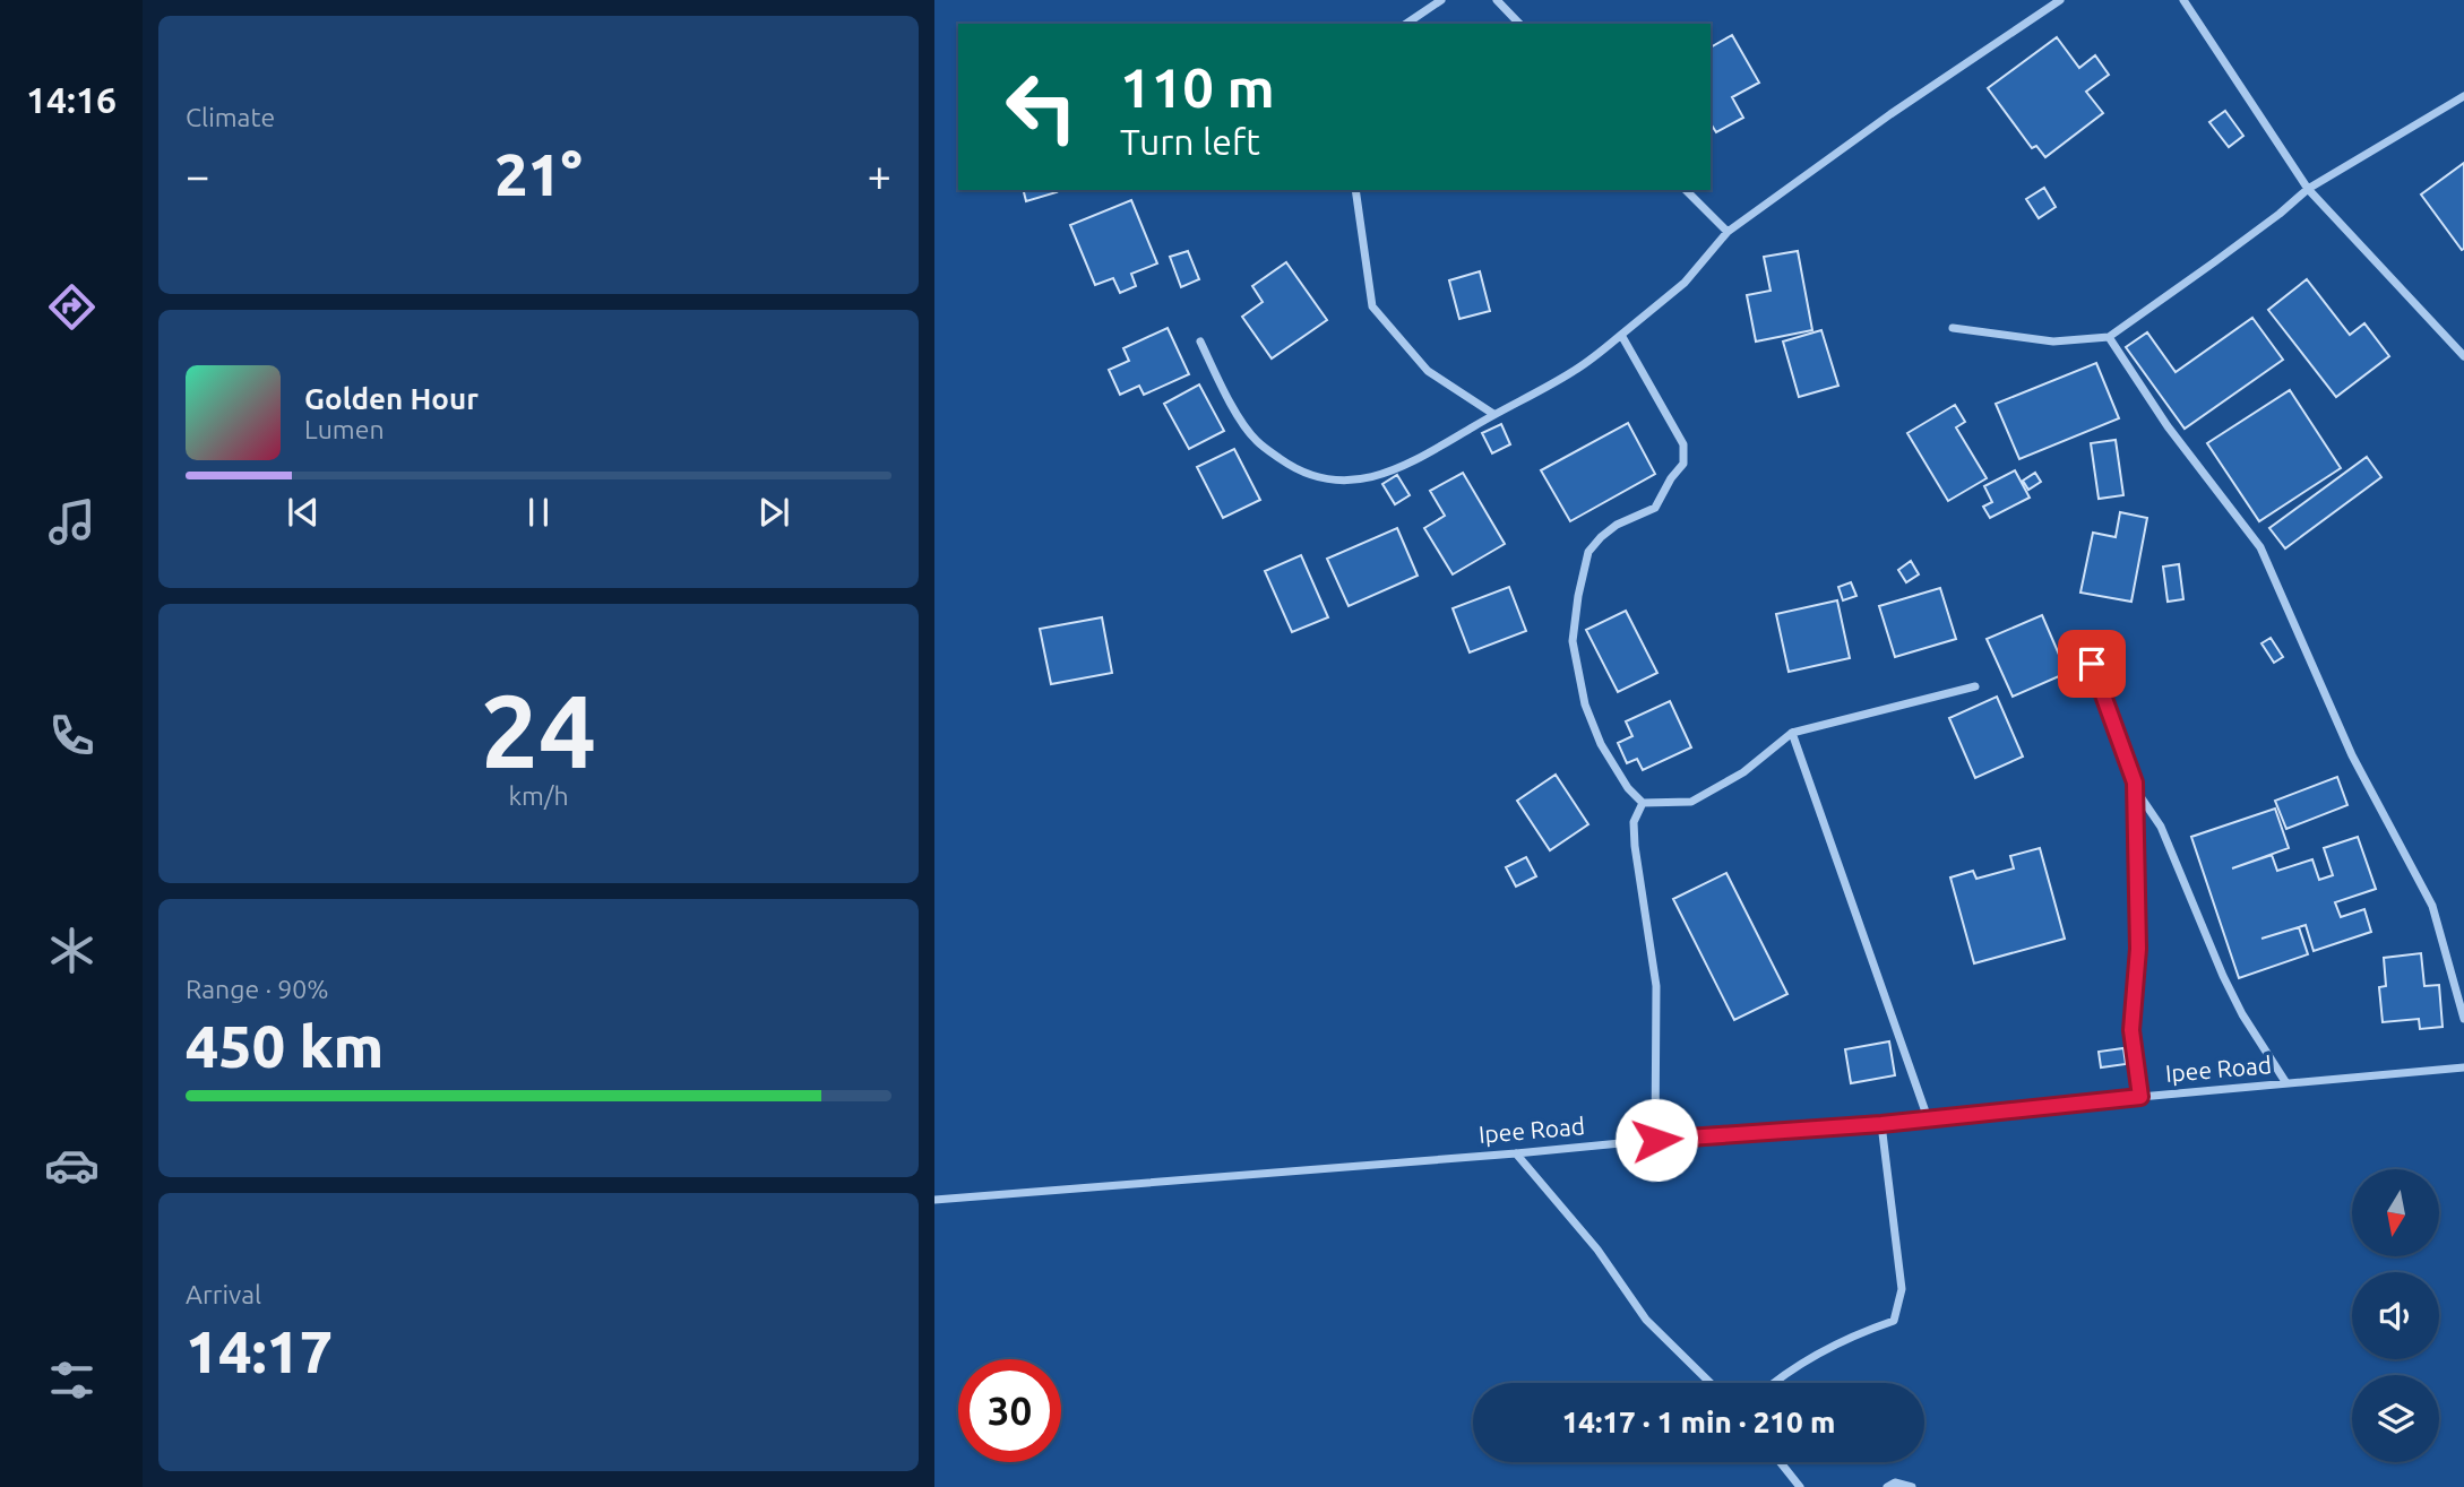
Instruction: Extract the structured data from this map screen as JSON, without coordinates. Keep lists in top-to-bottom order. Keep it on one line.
{"streets":{"street":["Ipee Road"]},"north":"bottom","page":{"tabs":"14:16","tile":["Climate",["24","km/h"],["Range · 90%","450 km"],["Arrival","14:17"]],"turn":["110 m","Turn left"],"heat":["−","21°","+"],"song":["Golden Hour","Lumen"],"limit":"30","trip":"14:17 · 1 min · 210 m"}}
